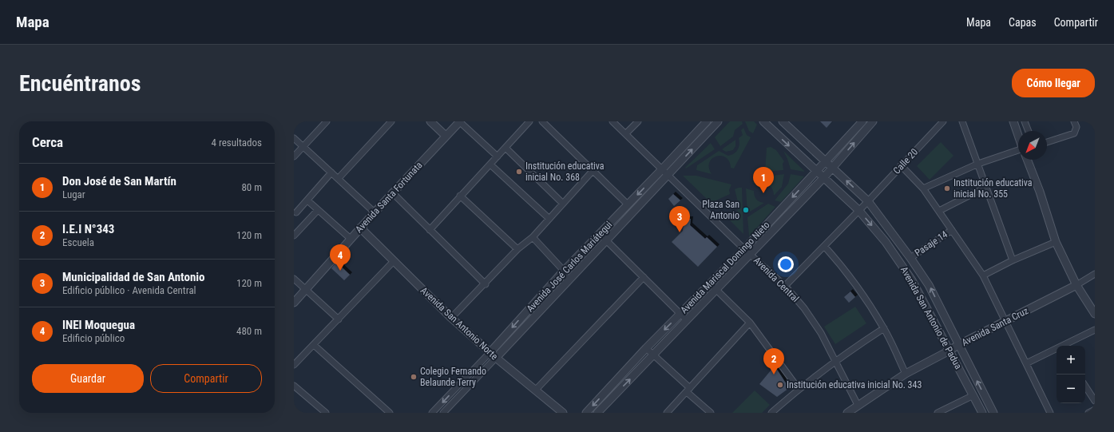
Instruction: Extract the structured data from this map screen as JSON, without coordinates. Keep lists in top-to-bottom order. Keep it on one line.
{"streets":{"street":["Calle 20","Avenida Santa Fortunata","Pasaje 14","Avenida José Carlos Mariátegui","Avenida Mariscal Domingo Nieto","Avenida Central","Avenida San Antonio de Padua","Avenida San Antonio Norte","Avenida Santa Cruz"]},"crossings":[["Calle 20","Avenida Central"],["Calle 20","Avenida San Antonio de Padua"],["Avenida Santa Fortunata","Avenida San Antonio Norte"],["Pasaje 14","Avenida San Antonio de Padua"],["Avenida José Carlos Mariátegui","Avenida Central"],["Avenida José Carlos Mariátegui","Avenida San Antonio Norte"],["Avenida Mariscal Domingo Nieto","Avenida Central"],["Avenida Mariscal Domingo Nieto","Avenida San Antonio de Padua"],["Avenida Central","Avenida Santa Cruz"],["Avenida San Antonio de Padua","Avenida Santa Cruz"]],"places":["Institución educativa inicial No. 368","Institución educativa inicial No. 355","Plaza San Antonio","Colegio Fernando Belaunde Terry","Institución educativa inicial No. 343"],"north":"bottom left","page":{"header":"Mapa","nav":["Mapa","Capas","Compartir"],"buttons":["Cómo llegar",["Guardar","Compartir"]],"title":"Encuéntranos","heading":["Cerca","4 resultados"],"list":[{"mark":"1","name":"Don José de San Martín","note":"Lugar","value":"80 m"},{"mark":"2","name":"I.E.I N°343","note":"Escuela","value":"120 m"},{"mark":"3","name":"Municipalidad de San Antonio","note":"Edificio público · Avenida Central","value":"120 m"},{"mark":"4","name":"INEI Moquegua","note":"Edificio público","value":"480 m"}],"pins":["1","3","4","2"],"map_buttons":["+","−"]}}
